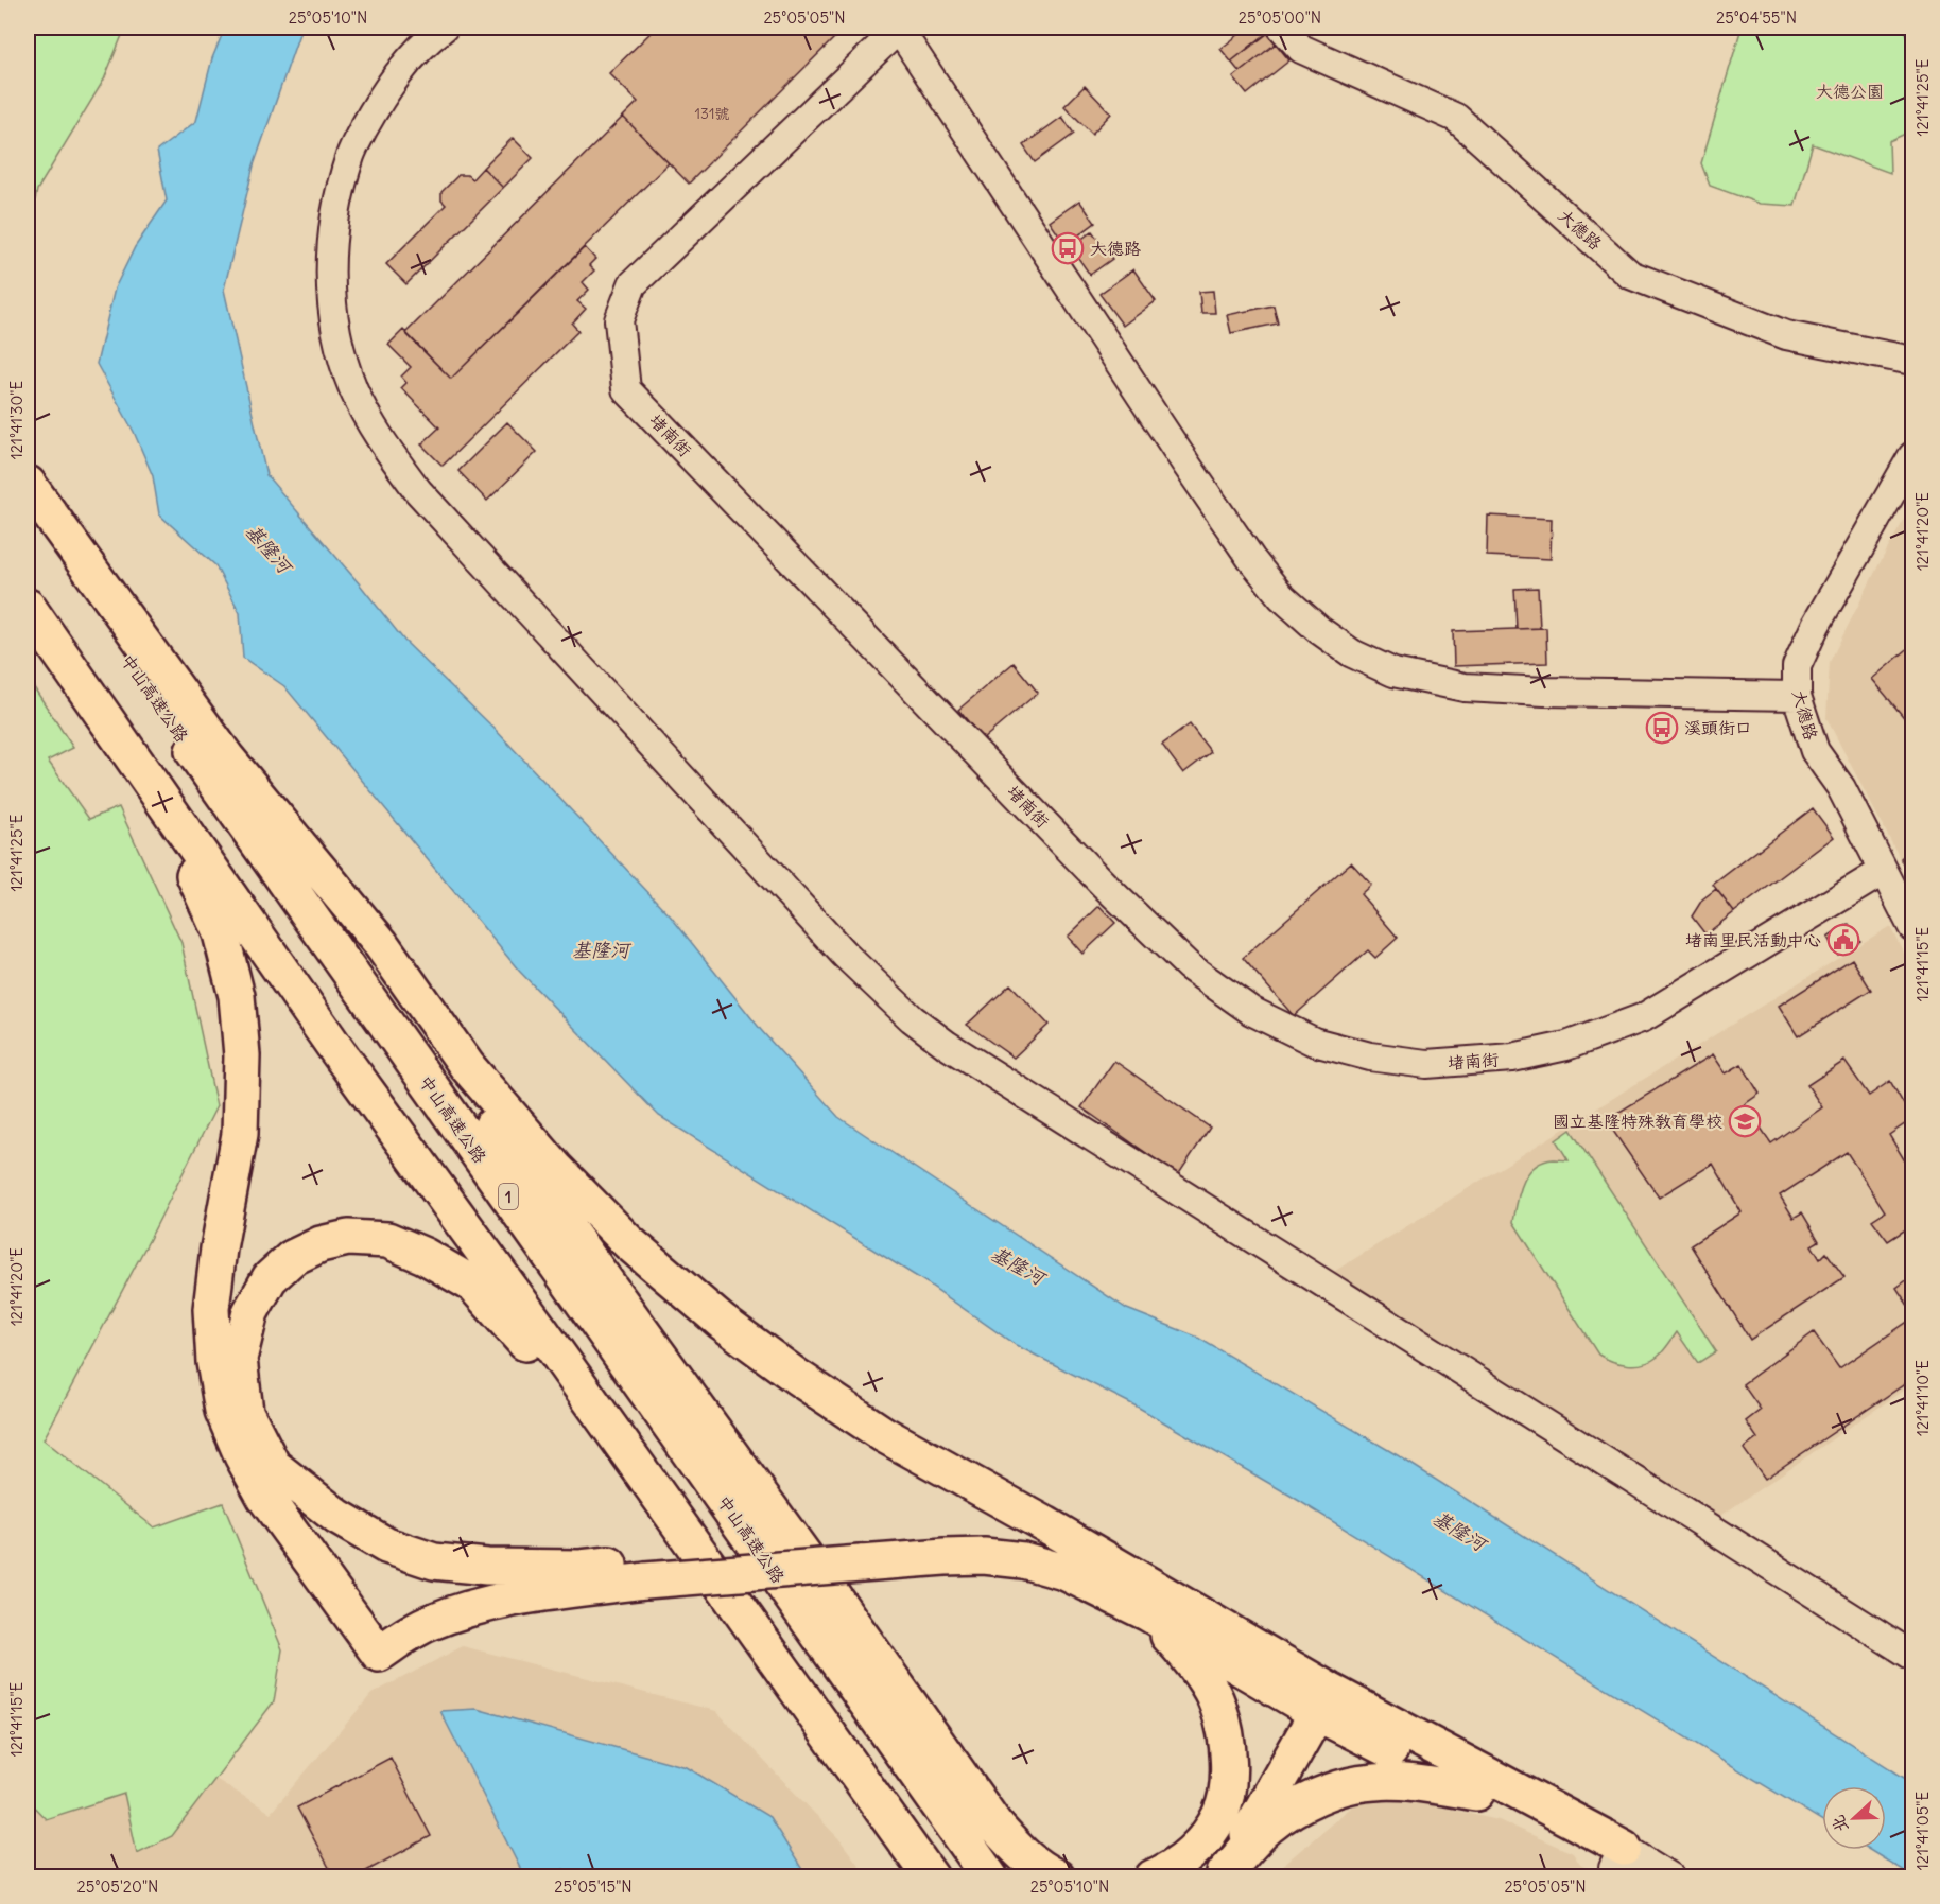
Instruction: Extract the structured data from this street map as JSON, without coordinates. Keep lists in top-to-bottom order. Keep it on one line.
{"streets":{"highway":["中山高速公路","1"],"street":["大德路","堵南街"]},"crossings":[["大德路","堵南街"]],"water":["基隆河"],"parks":["大德公園"],"places":{"bus stop":["大德路","溪頭街口"],"public building":["堵南里民活動中心"],"school or university":["國立基隆特殊教育學校"]},"house_numbers":["131號"],"north":"left","coordinates":["25°05'10\"N","25°05'05\"N","25°05'00\"N","25°04'55\"N","121°41'25\"E","121°41'30\"E","121°41'20\"E","121°41'15\"E","121°41'10\"E","121°41'05\"E","25°05'20\"N","25°05'15\"N"]}
